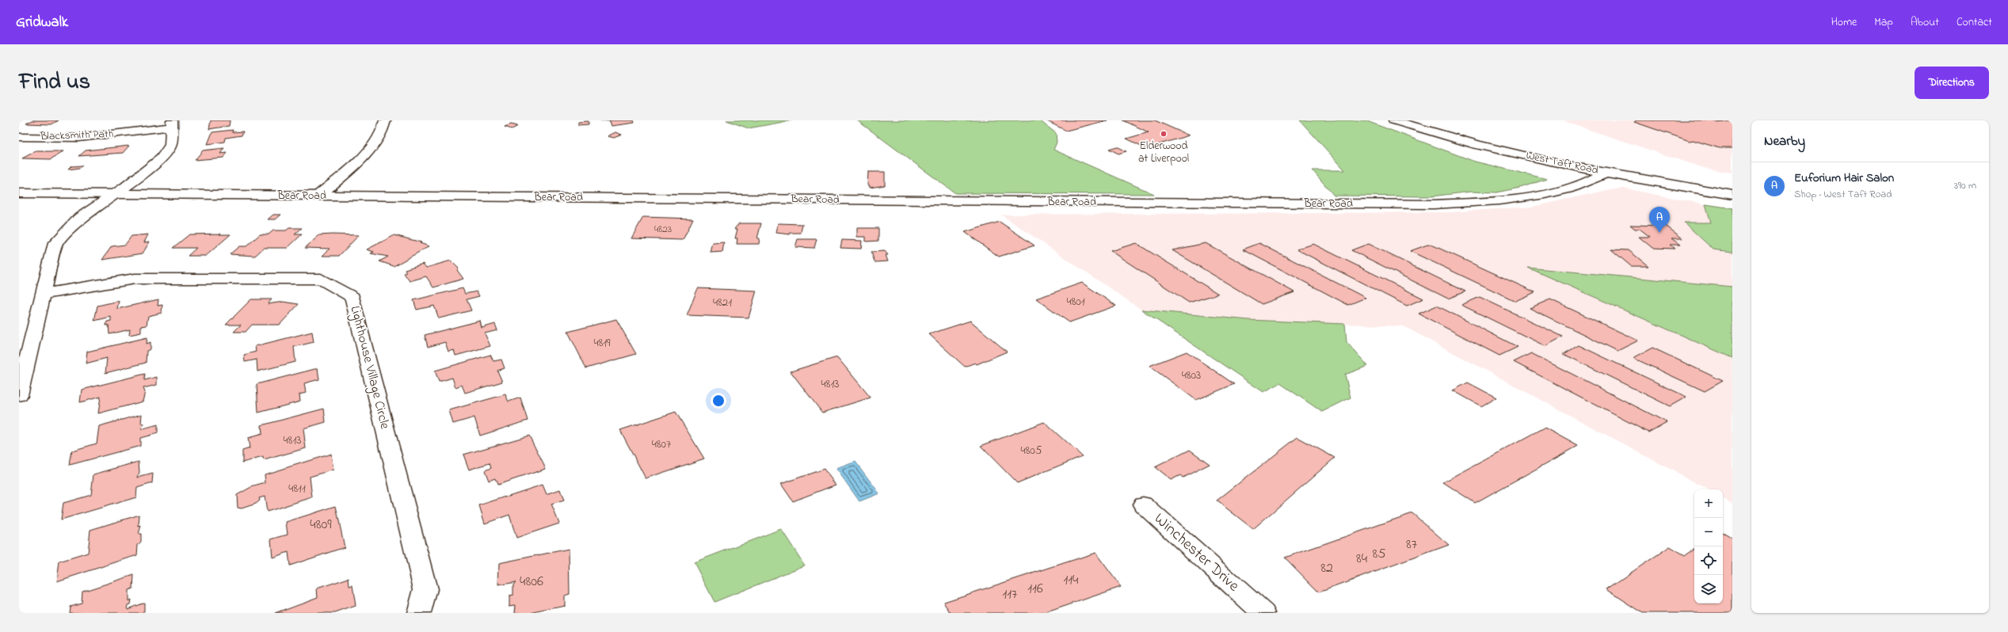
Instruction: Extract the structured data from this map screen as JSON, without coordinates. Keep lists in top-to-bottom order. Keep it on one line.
{"streets":{"street":["Blacksmith Path","West Taft Road","Bear Road","Lighthouse Village Circle","Winchester Drive"]},"crossings":[["West Taft Road","Bear Road"]],"places":["Elderwood at Liverpool"],"house_numbers":["4823","4801","4821","4819","4803","4813","4813","4807","4805","4811","4809","87","85","84","82","114","4806","116","117"],"page":{"header":"Gridwalk","nav":["Home","Map","About","Contact"],"title":"Find us","buttons":"Directions","heading":"Nearby","list":[{"mark":"A","name":"Euforium Hair Salon","note":"Shop · West Taft Road","value":"390 m"}],"pins":"A","map_buttons":["+","−"]}}
